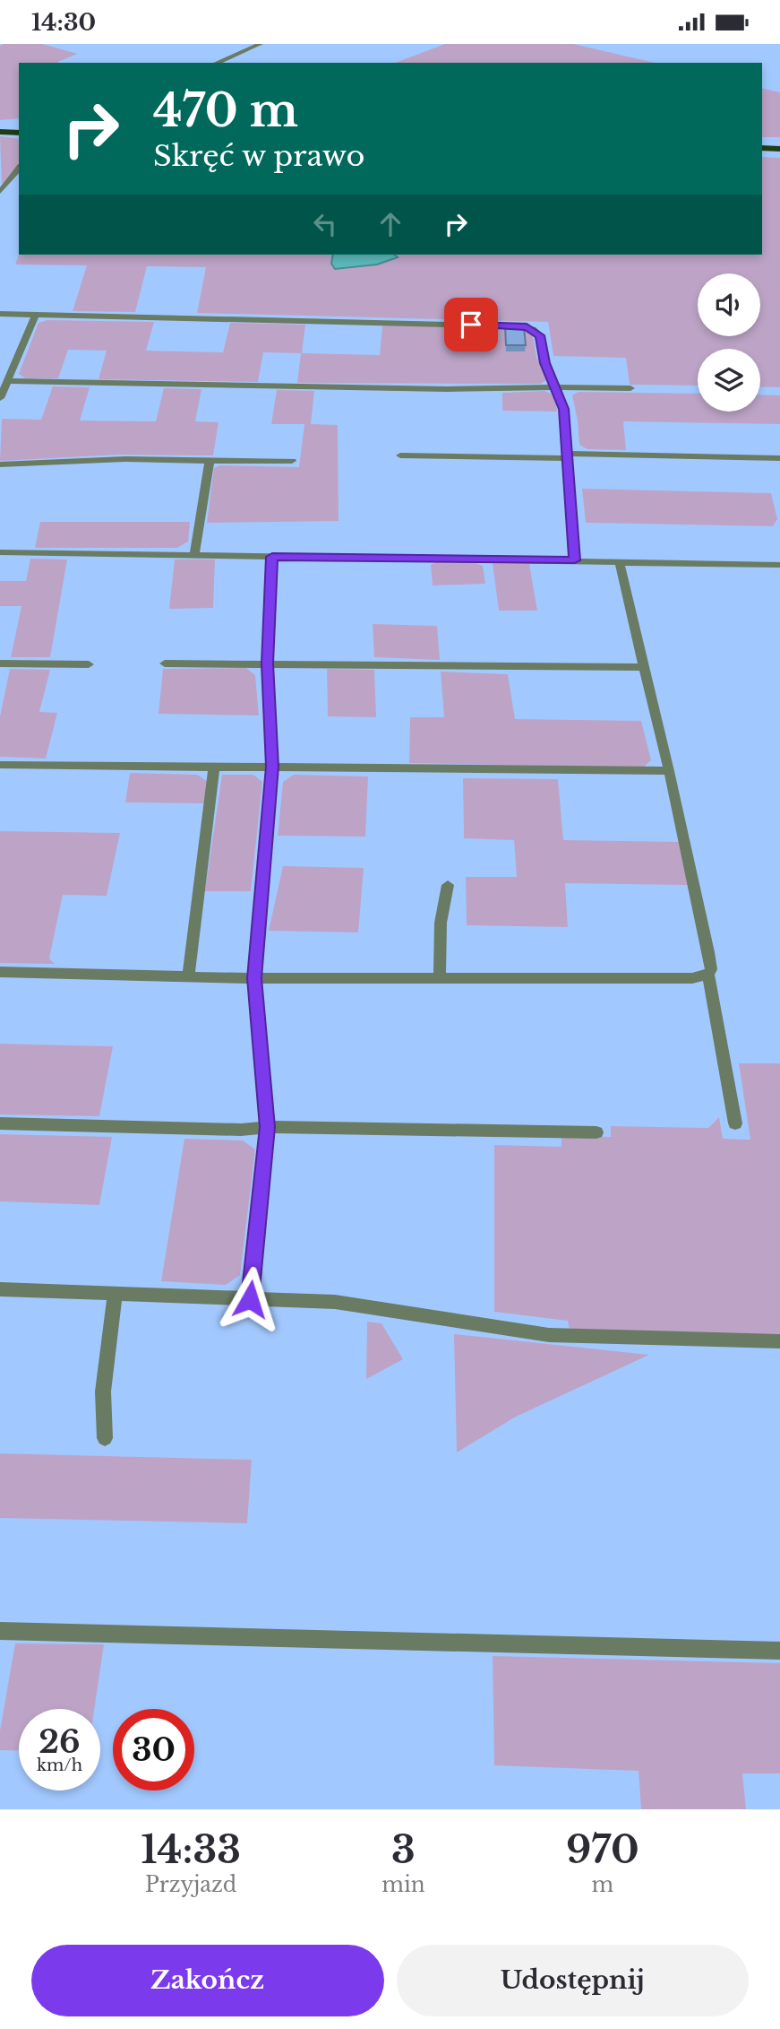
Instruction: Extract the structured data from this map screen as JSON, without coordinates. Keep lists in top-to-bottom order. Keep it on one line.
{"page":{"status":"14:30","turn":["470 m","Skręć w prawo"],"speed":"26 km/h","limit":"30","eta":["14:33","Przyjazd","3","min","970","m"],"buttons":["Zakończ","Udostępnij"]}}
